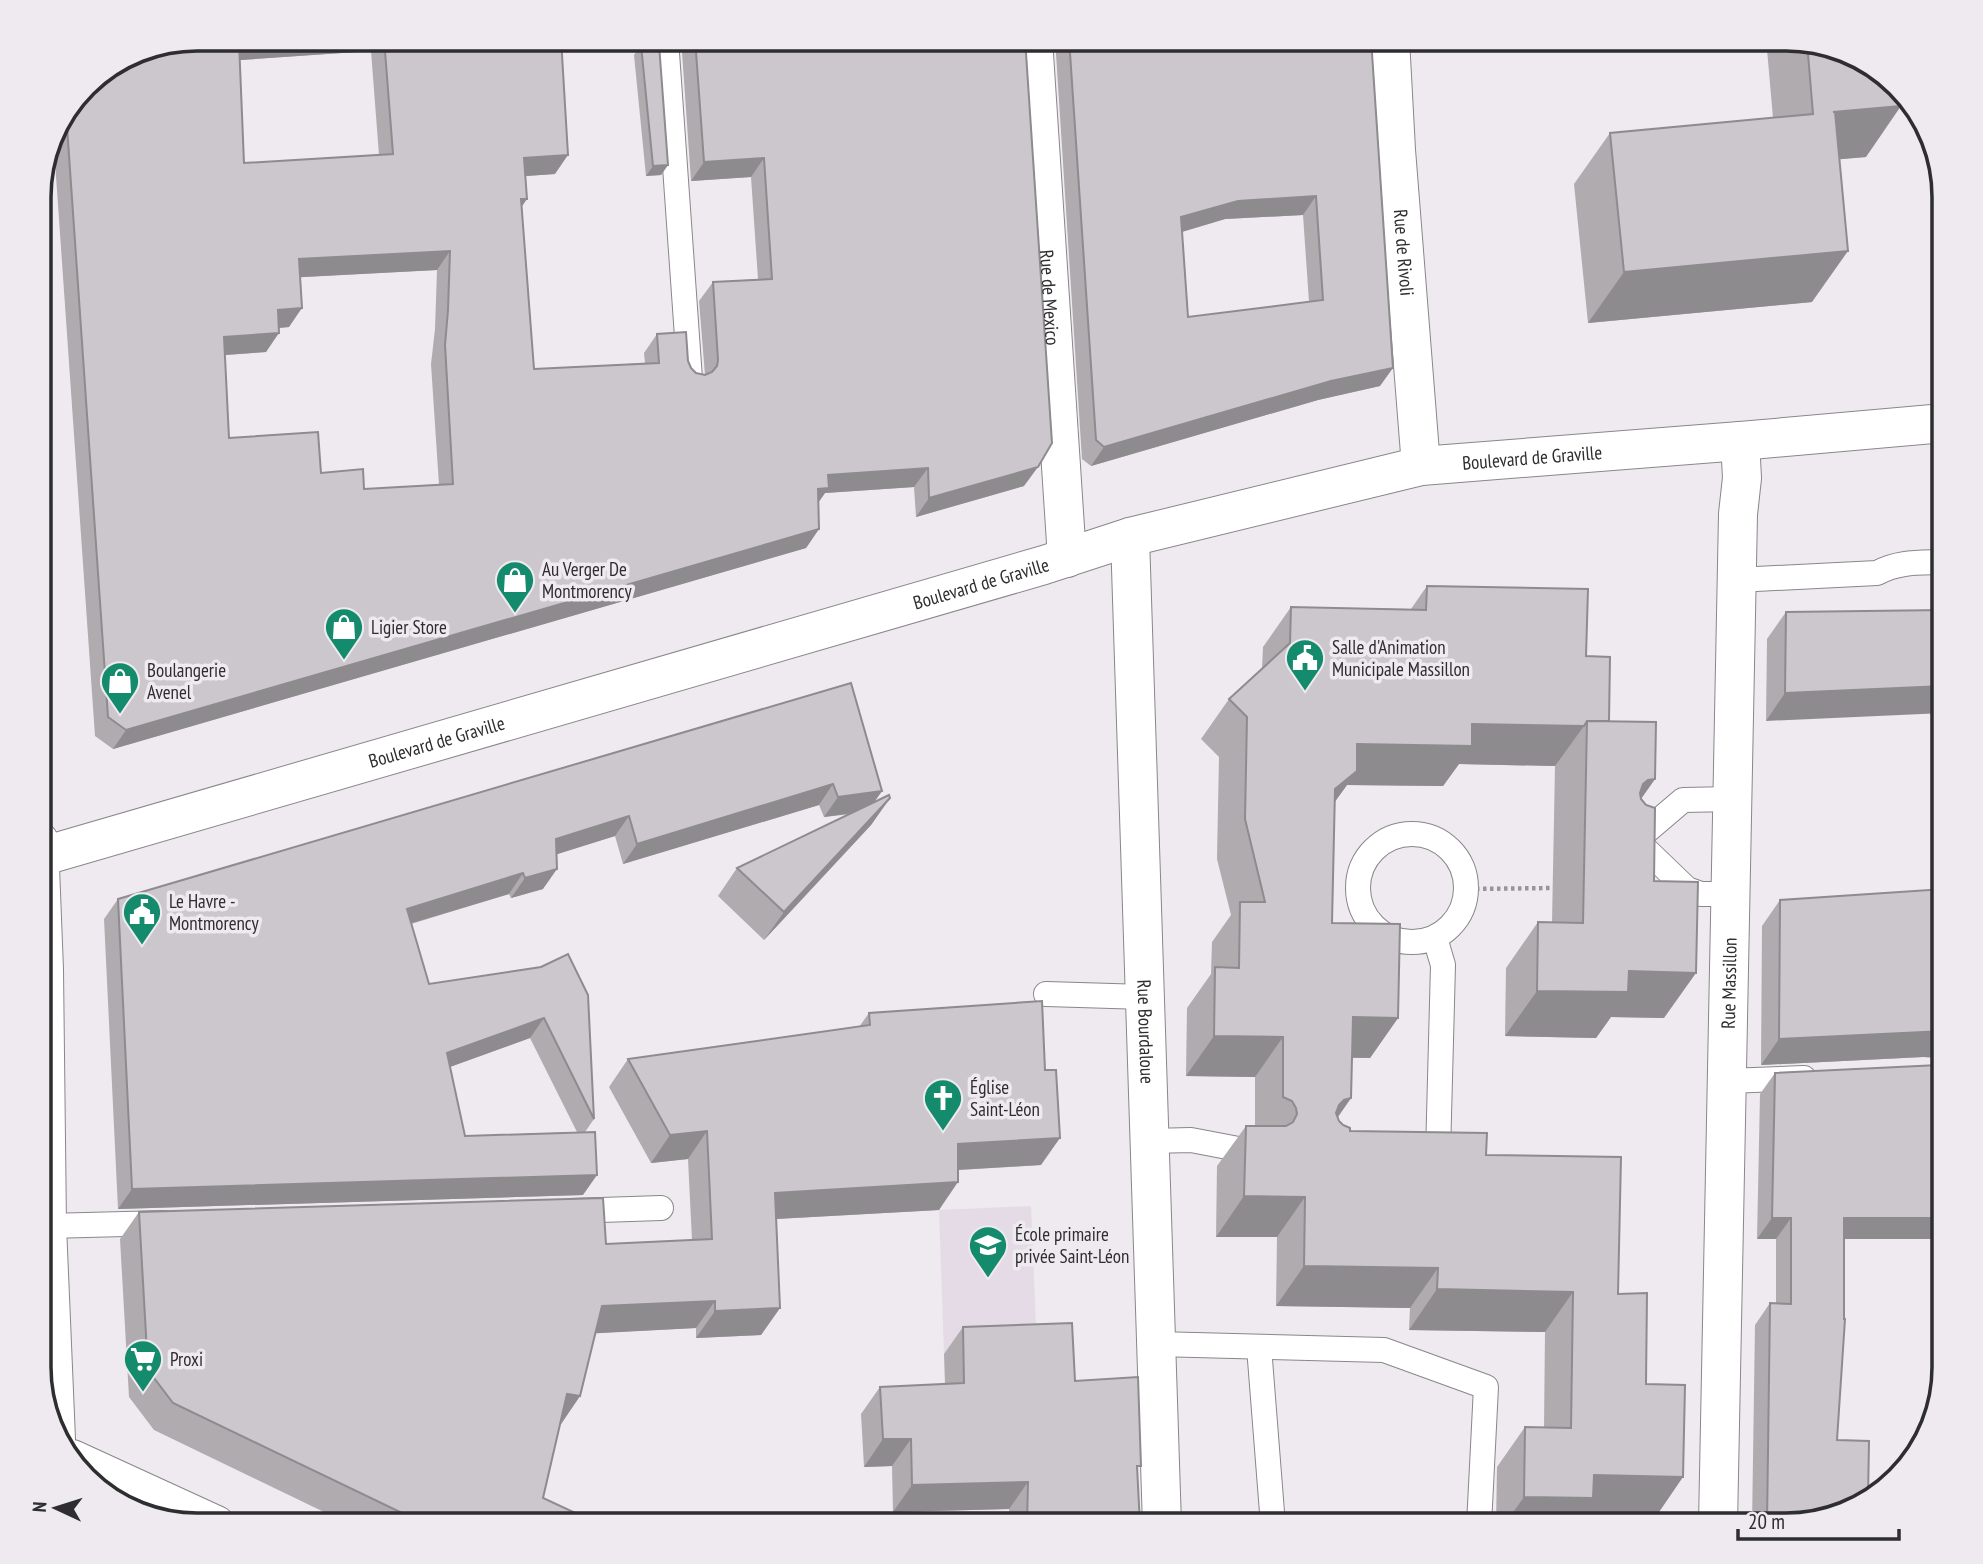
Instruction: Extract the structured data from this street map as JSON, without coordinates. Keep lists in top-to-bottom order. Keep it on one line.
{"streets":{"street":["Rue de Rivoli","Rue de Mexico","Boulevard de Graville","Rue Massillon","Rue Bourdaloue"]},"crossings":[["Rue de Rivoli","Boulevard de Graville"],["Rue de Mexico","Boulevard de Graville"],["Boulevard de Graville","Rue Massillon"],["Boulevard de Graville","Rue Bourdaloue"]],"places":{"shop":["Au Verger De Montmorency","Ligier Store","Boulangerie Avenel"],"public building":["Salle d'Animation Municipale Massillon","Le Havre - Montmorency"],"church":["Église Saint-Léon"],"school or university":["École primaire privée Saint-Léon"],"supermarket":["Proxi"]},"scale_bar":"20 m","north":"left"}
